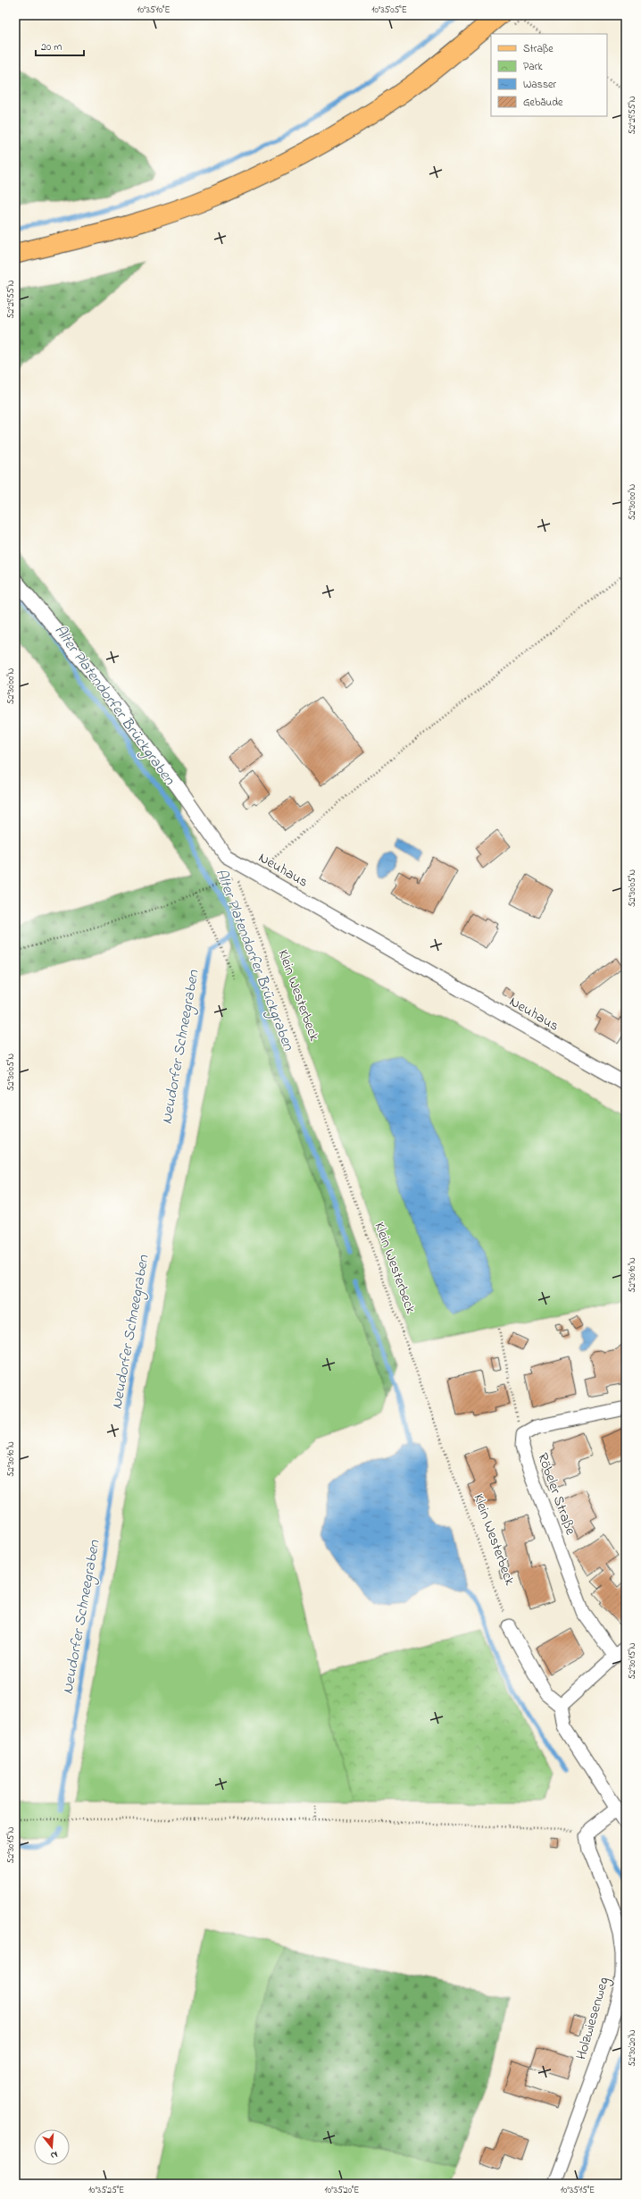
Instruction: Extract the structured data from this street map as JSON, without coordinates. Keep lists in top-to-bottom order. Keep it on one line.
{"streets":{"street":["Neuhaus","Röbeler Straße","Holzwiesenweg"],"path":["Klein Westerbeck"]},"crossings":[["Neuhaus","Klein Westerbeck"]],"water":["Alter Platendorfer Brückgraben","Neudorfer Schneegraben"],"legend":["Straße","Park","Wasser","Gebäude"],"scale_bar":"20 m","north":"bottom","coordinates":["10°35'10\"E","10°35'05\"E","52°29'55\"N","52°30'00\"N","52°30'05\"N","52°30'10\"N","52°30'15\"N","52°30'20\"N","10°35'25\"E","10°35'20\"E","10°35'15\"E"]}
